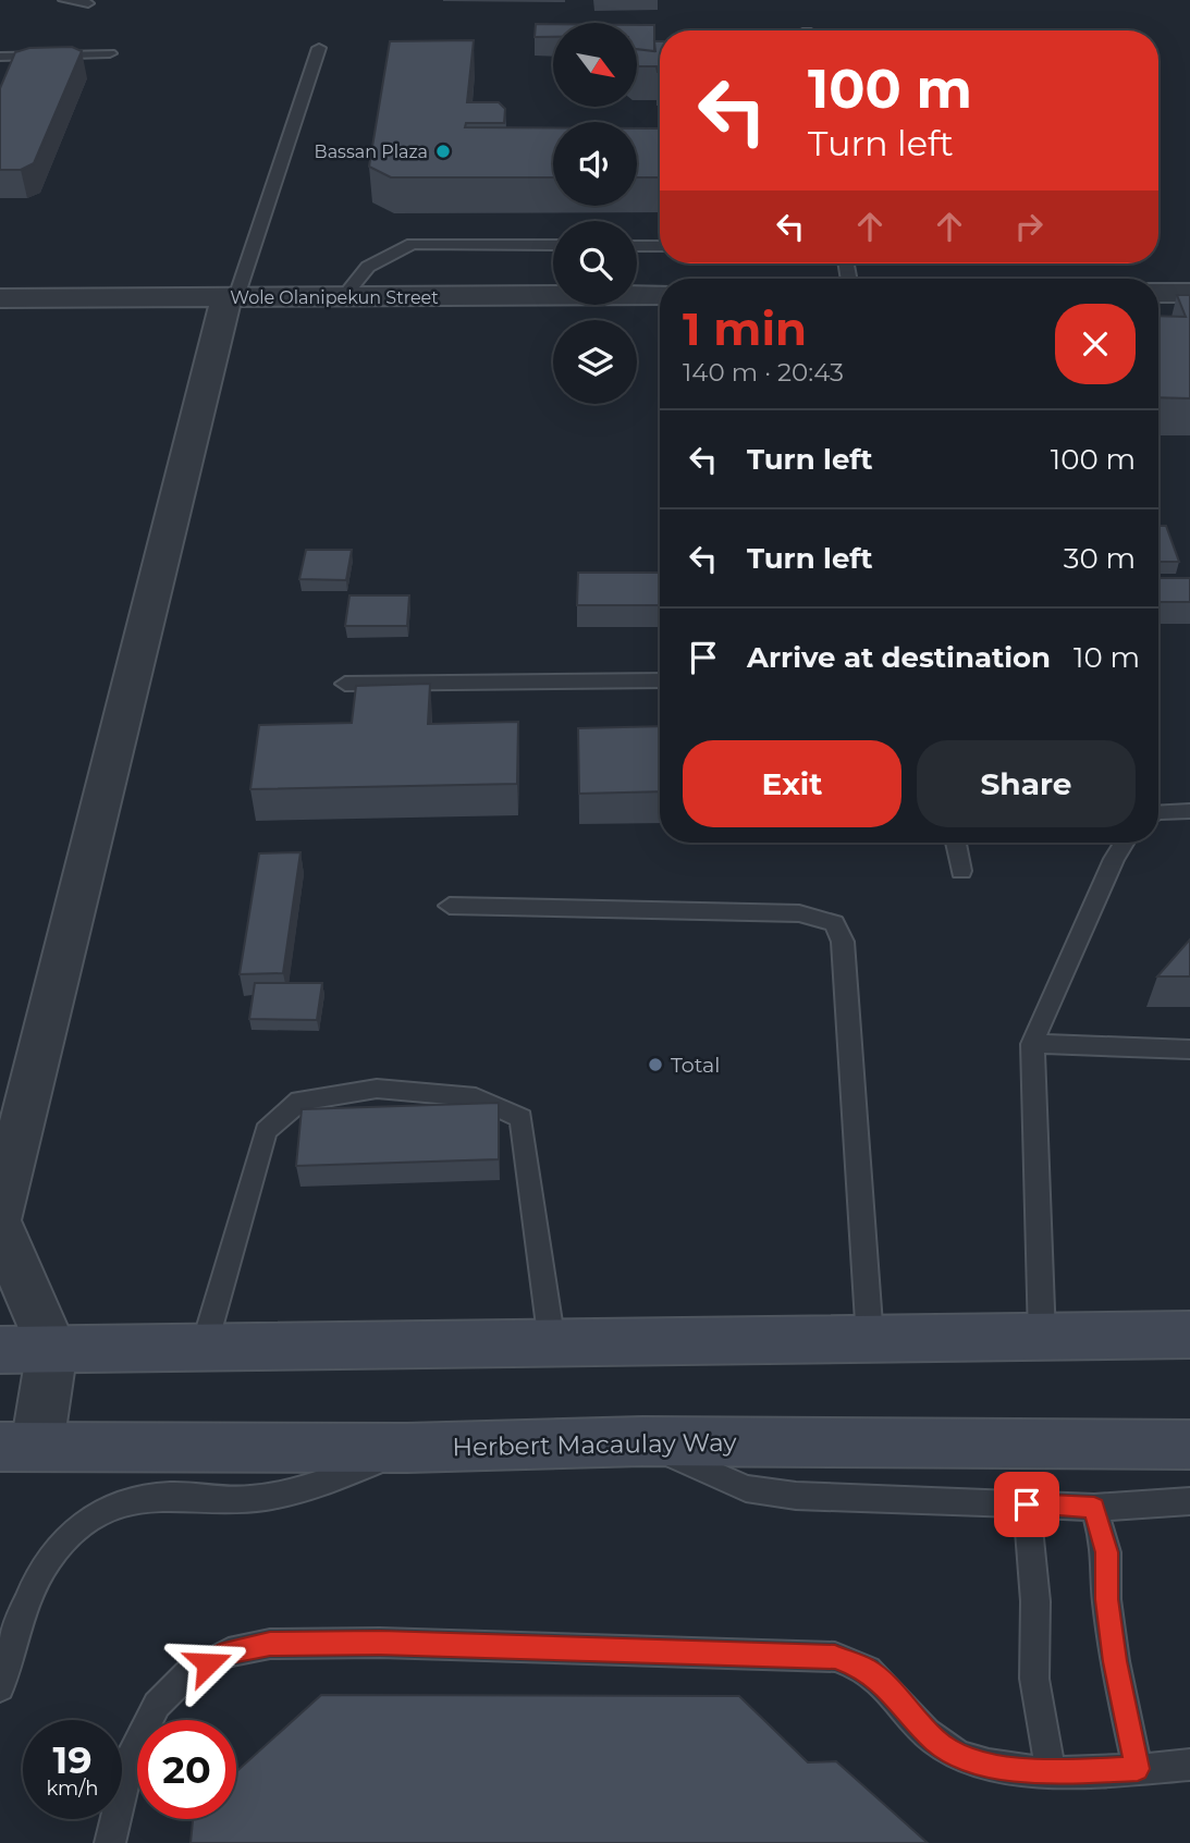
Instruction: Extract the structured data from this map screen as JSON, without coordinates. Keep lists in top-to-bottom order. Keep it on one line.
{"streets":{"main road":["Herbert Macaulay Way"],"street":["Wole Olanipekun Street"]},"places":["Bassan Plaza","Total"],"north":"bottom right","page":{"turn":["100 m","Turn left"],"heading":["1 min","140 m · 20:43"],"list":[{"name":"Turn left","value":"100 m"},{"name":"Turn left","value":"30 m"},{"name":"Arrive at destination","value":"10 m"}],"buttons":["Exit","Share"],"speed":"19 km/h","limit":"20"}}
